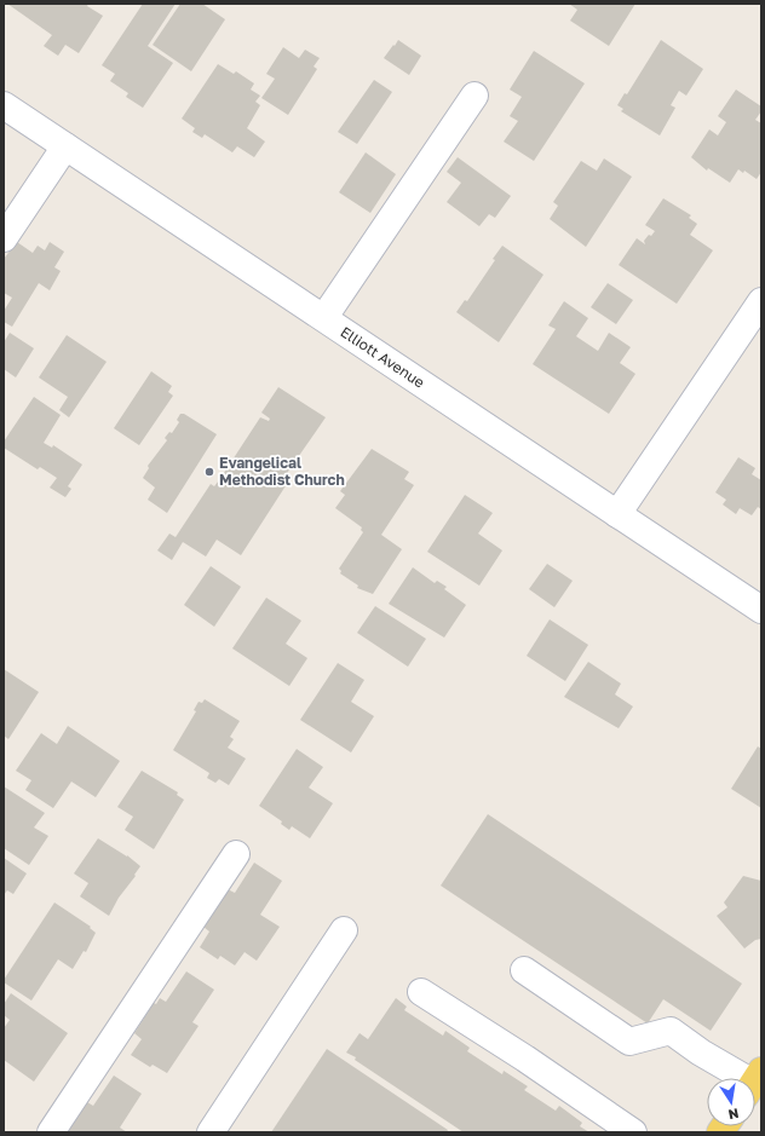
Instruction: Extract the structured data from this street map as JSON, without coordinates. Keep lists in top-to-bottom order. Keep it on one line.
{"streets":{"street":["Elliott Avenue"]},"places":["Evangelical Methodist Church"],"north":"bottom"}
